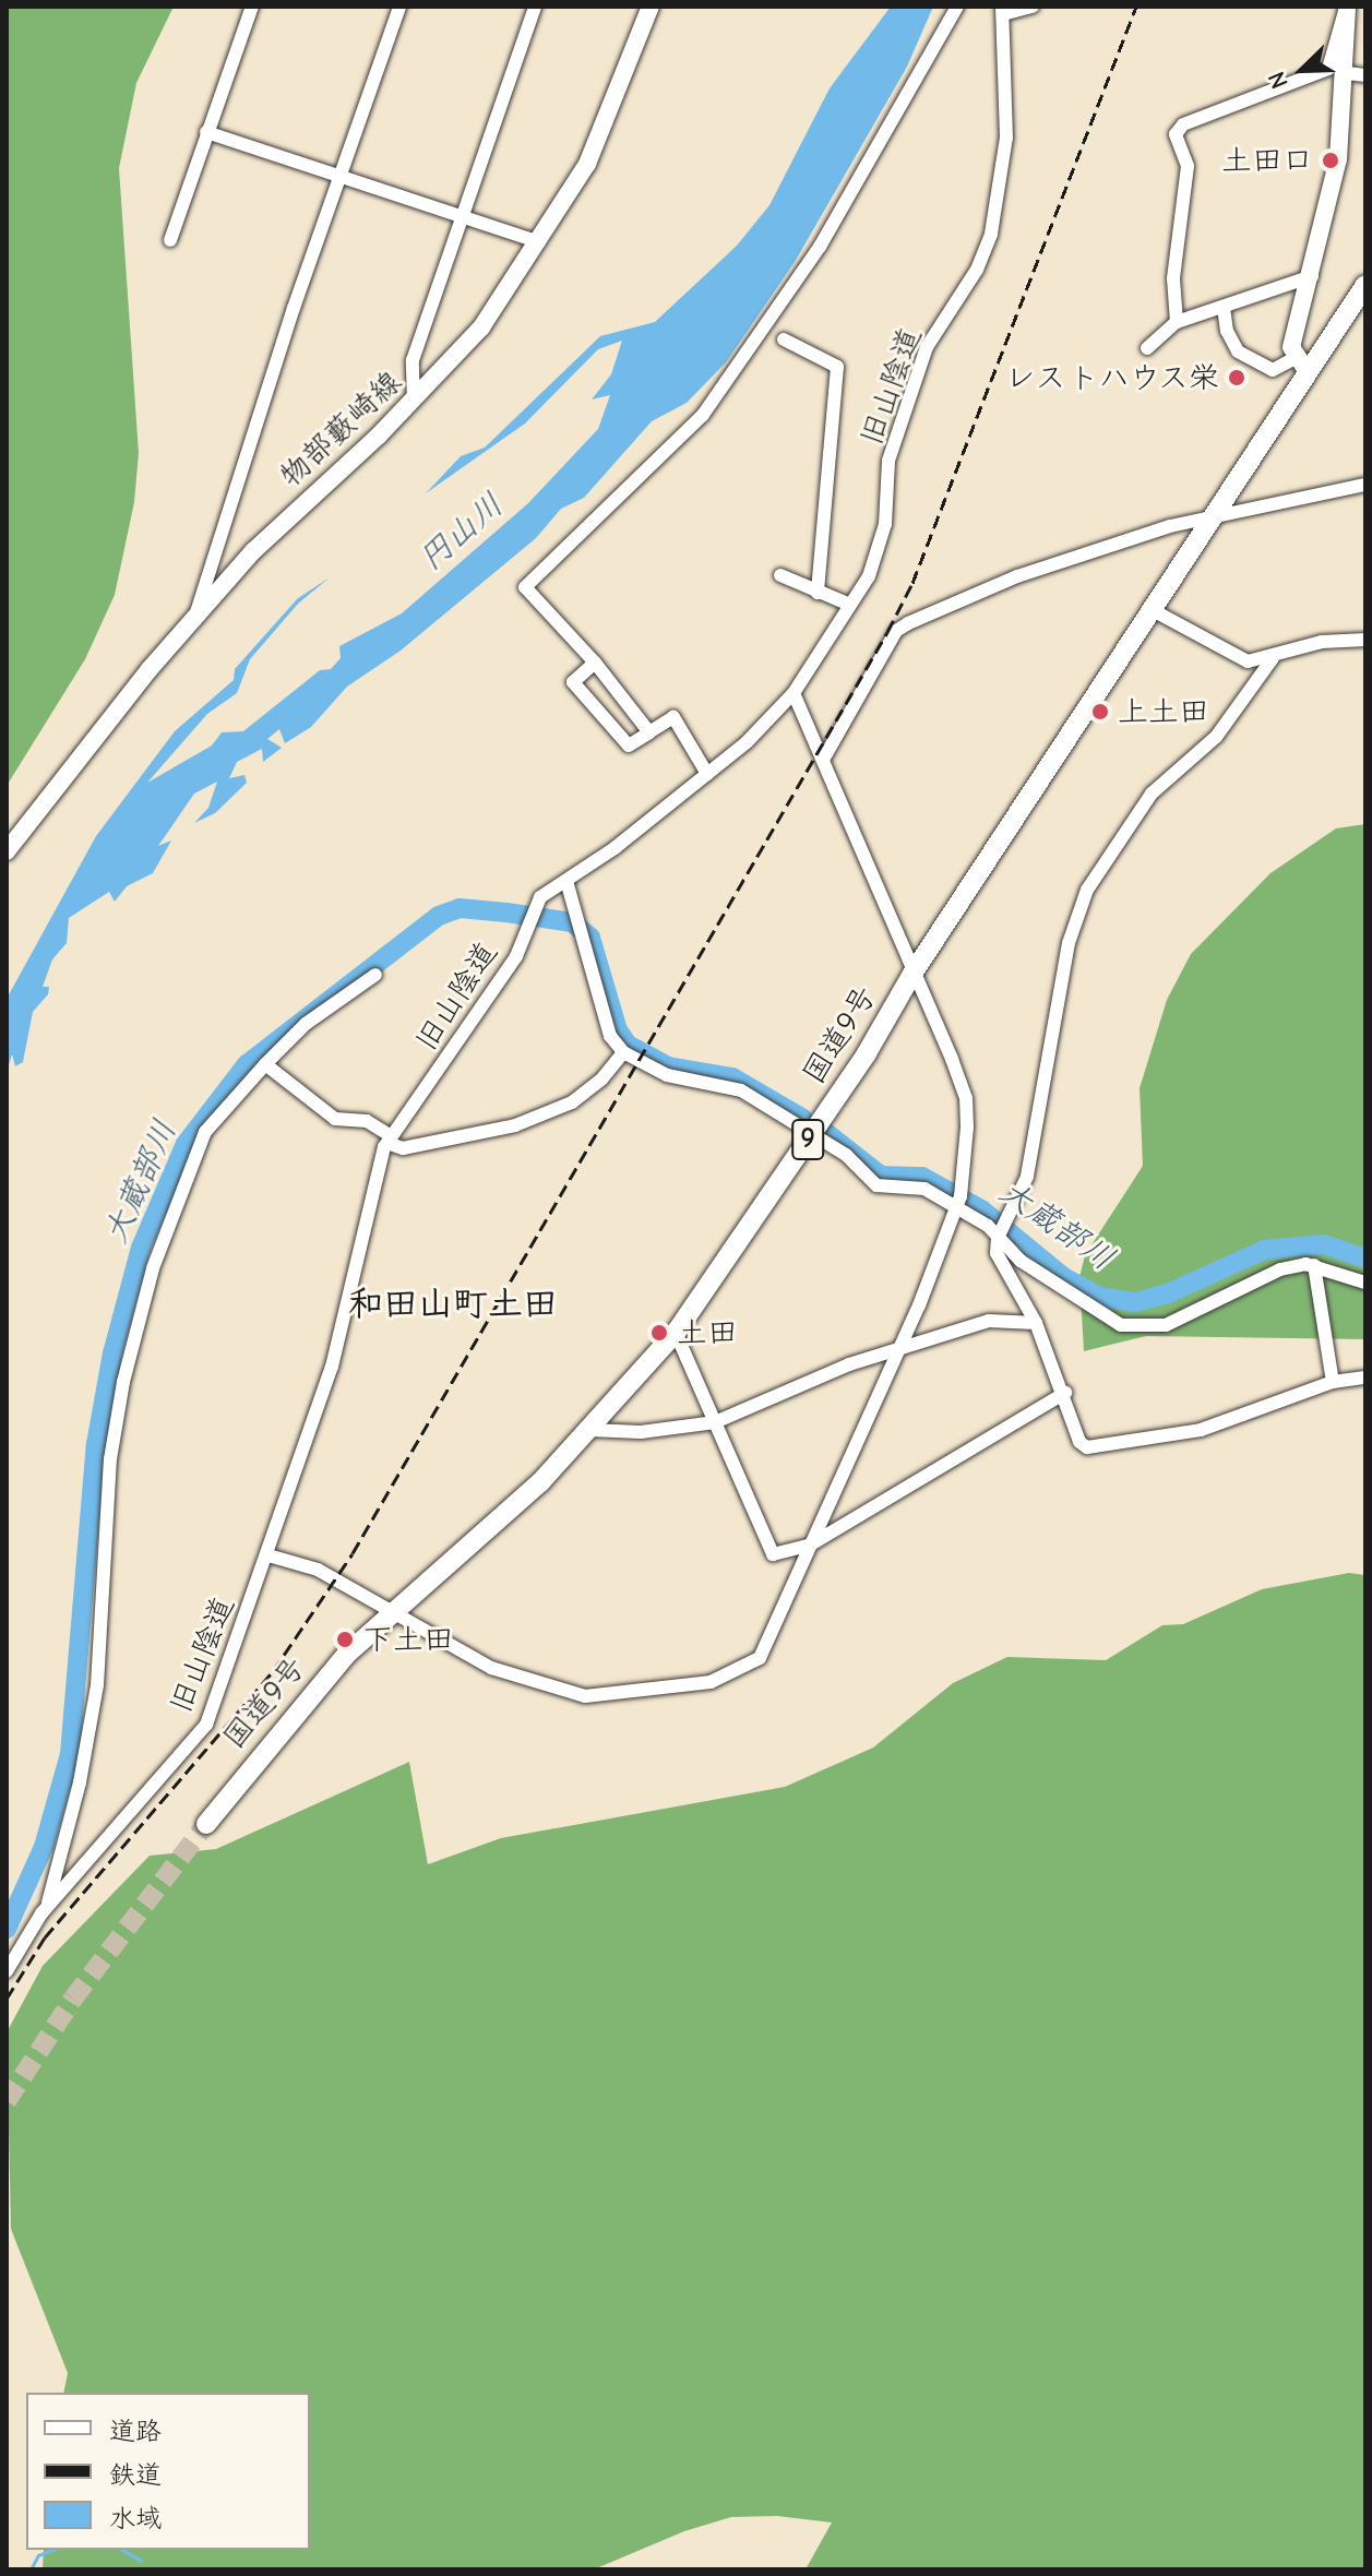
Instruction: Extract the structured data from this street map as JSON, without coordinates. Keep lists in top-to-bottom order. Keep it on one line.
{"streets":{"highway":["国道9号","9"],"main road":["物部藪崎線"],"street":["旧山陰道"]},"districts":["和田山町土田"],"water":["円山川","大蔵部川"],"places":["土田口","レストハウス栄","上土田","土田","下土田"],"legend":["道路","鉄道","水域"],"north":"bottom left"}
